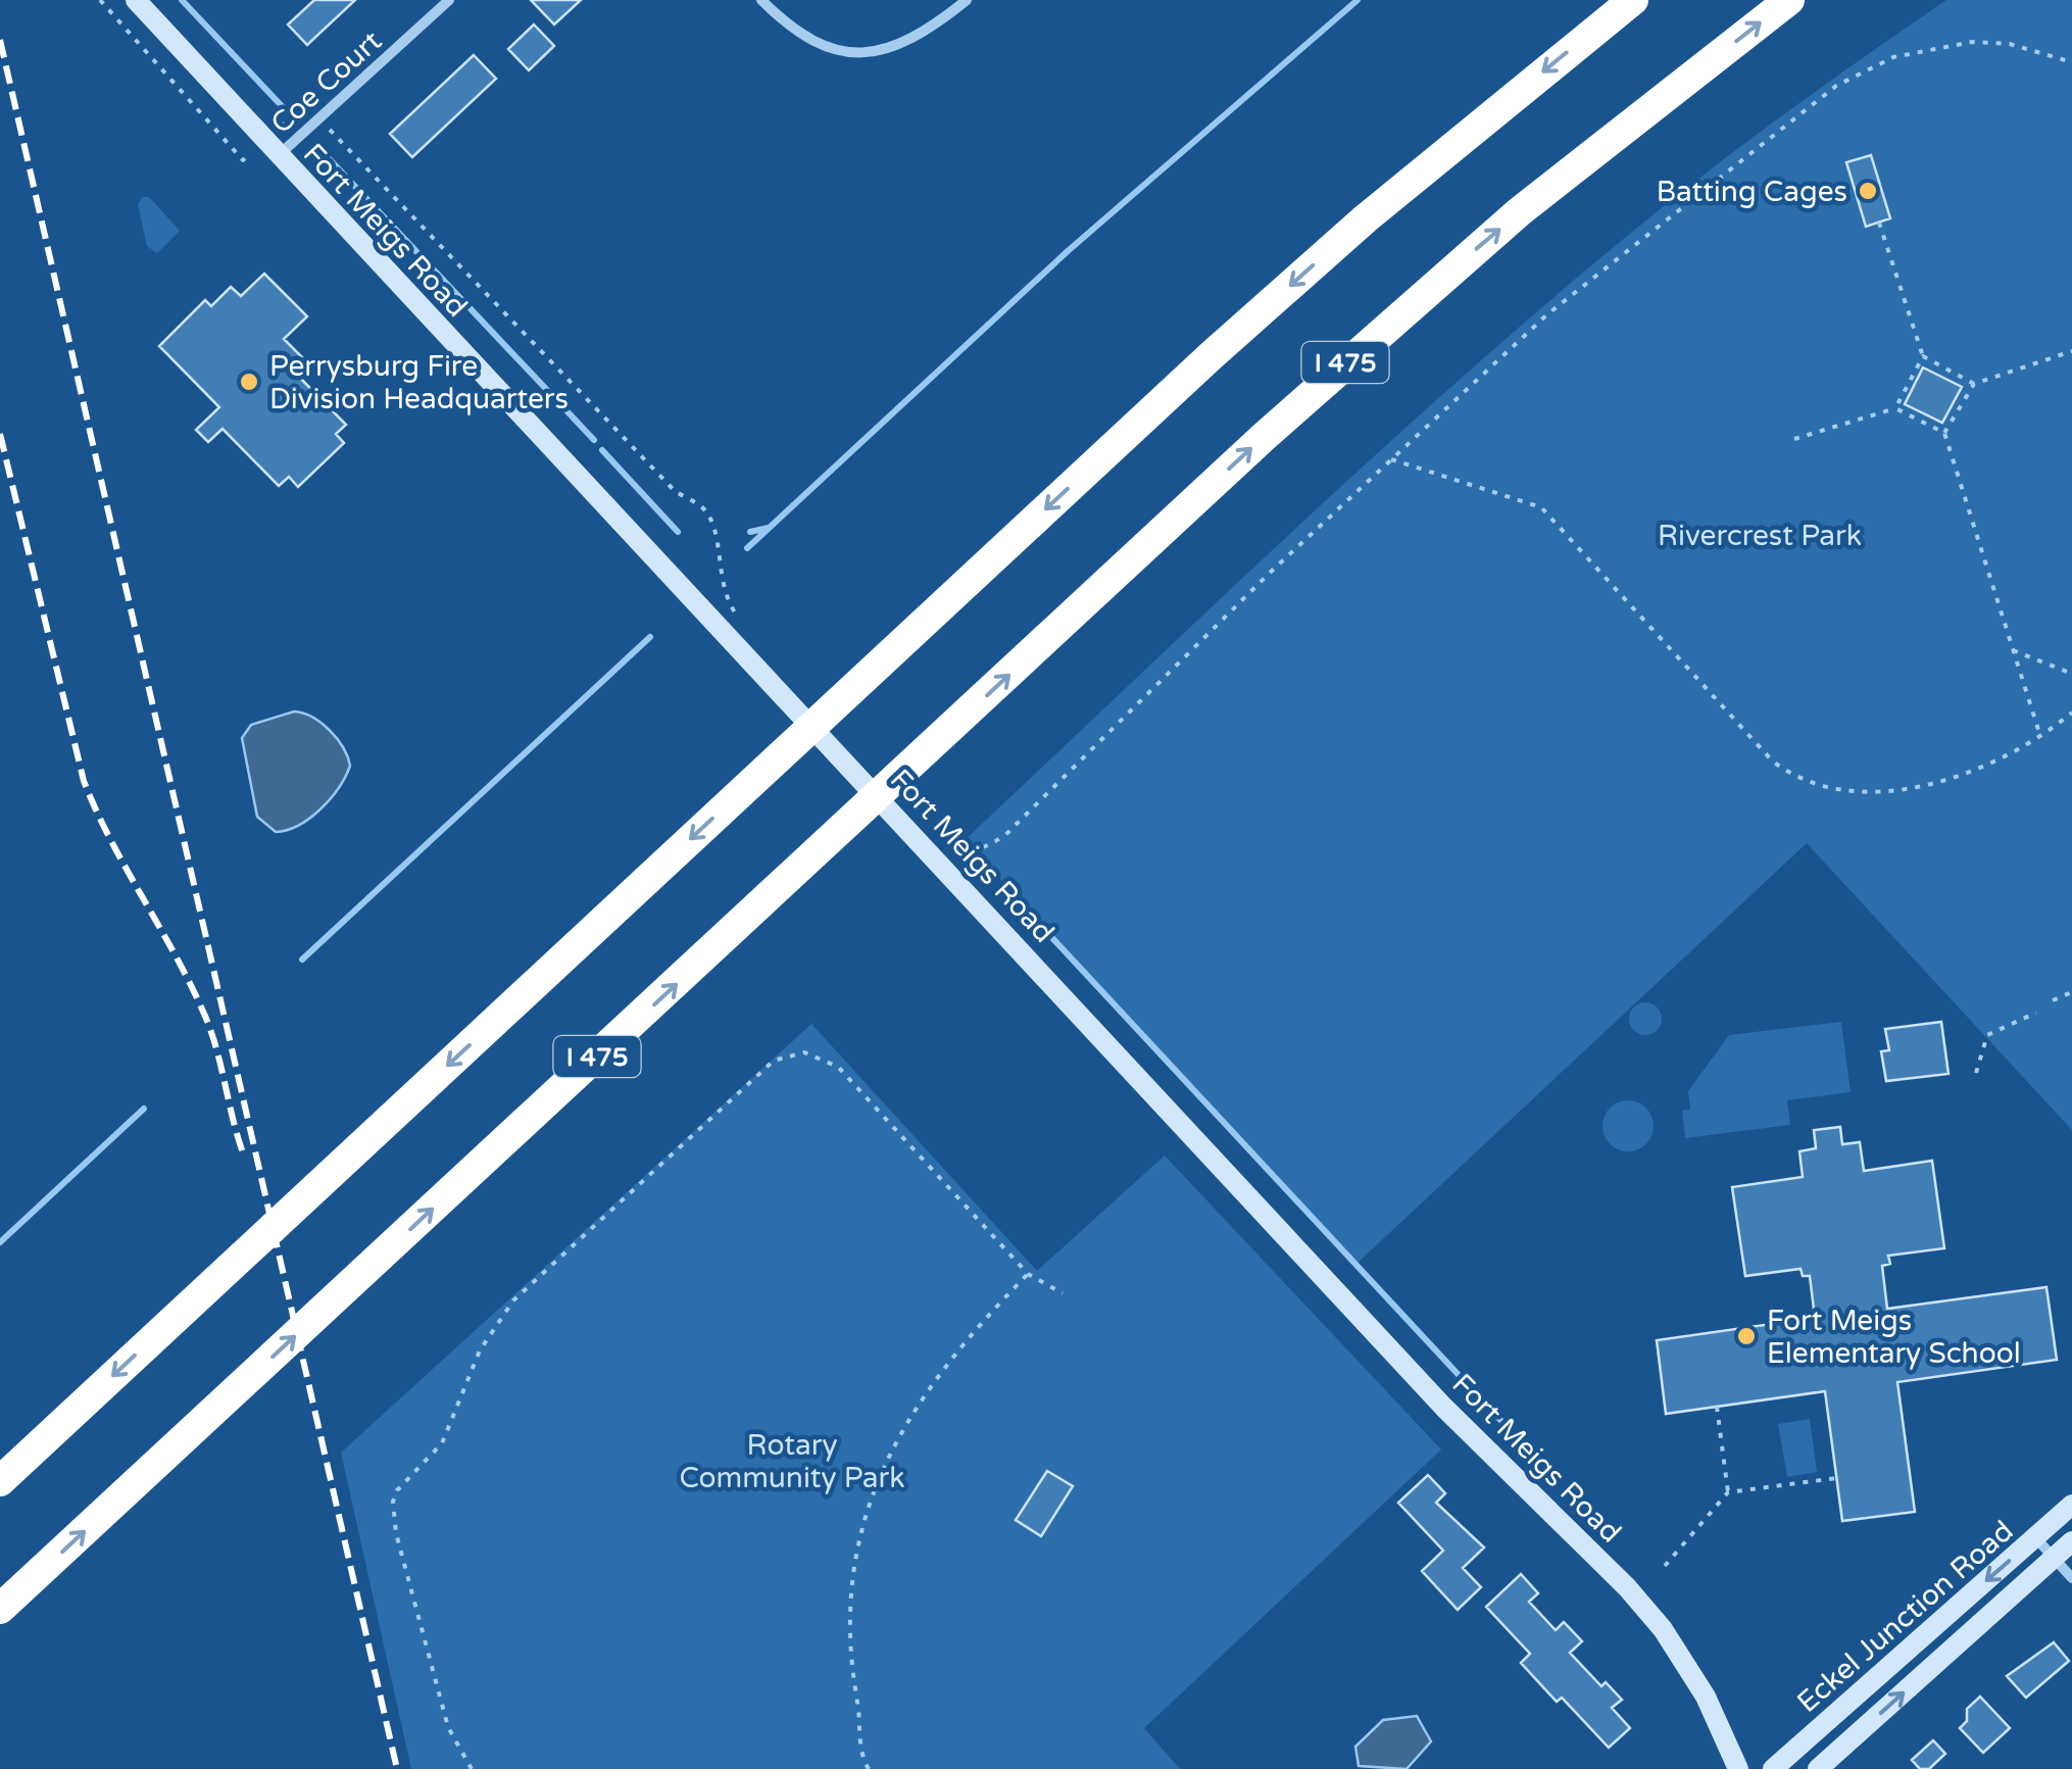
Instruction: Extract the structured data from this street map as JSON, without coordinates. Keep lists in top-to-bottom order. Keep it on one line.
{"streets":{"highway":["I 475"],"street":["Coe Court","Fort Meigs Road","Eckel Junction Road"]},"crossings":[["Coe Court","Fort Meigs Road"]],"parks":["Rivercrest Park","Rotary Community Park"],"places":["Batting Cages","Perrysburg Fire Division Headquarters","Fort Meigs Elementary School"]}
